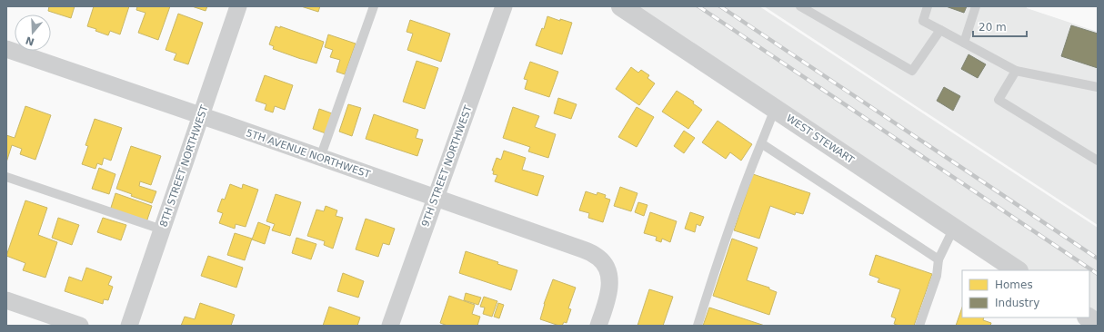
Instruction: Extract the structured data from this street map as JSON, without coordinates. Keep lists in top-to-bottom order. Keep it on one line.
{"streets":{"street":["WEST STEWART","5TH AVENUE NORTHWEST","8TH STREET NORTHWEST","9TH STREET NORTHWEST"]},"crossings":[["5TH AVENUE NORTHWEST","8TH STREET NORTHWEST"],["5TH AVENUE NORTHWEST","9TH STREET NORTHWEST"]],"legend":["Homes","Industry"],"scale_bar":"20 m","north":"bottom"}
